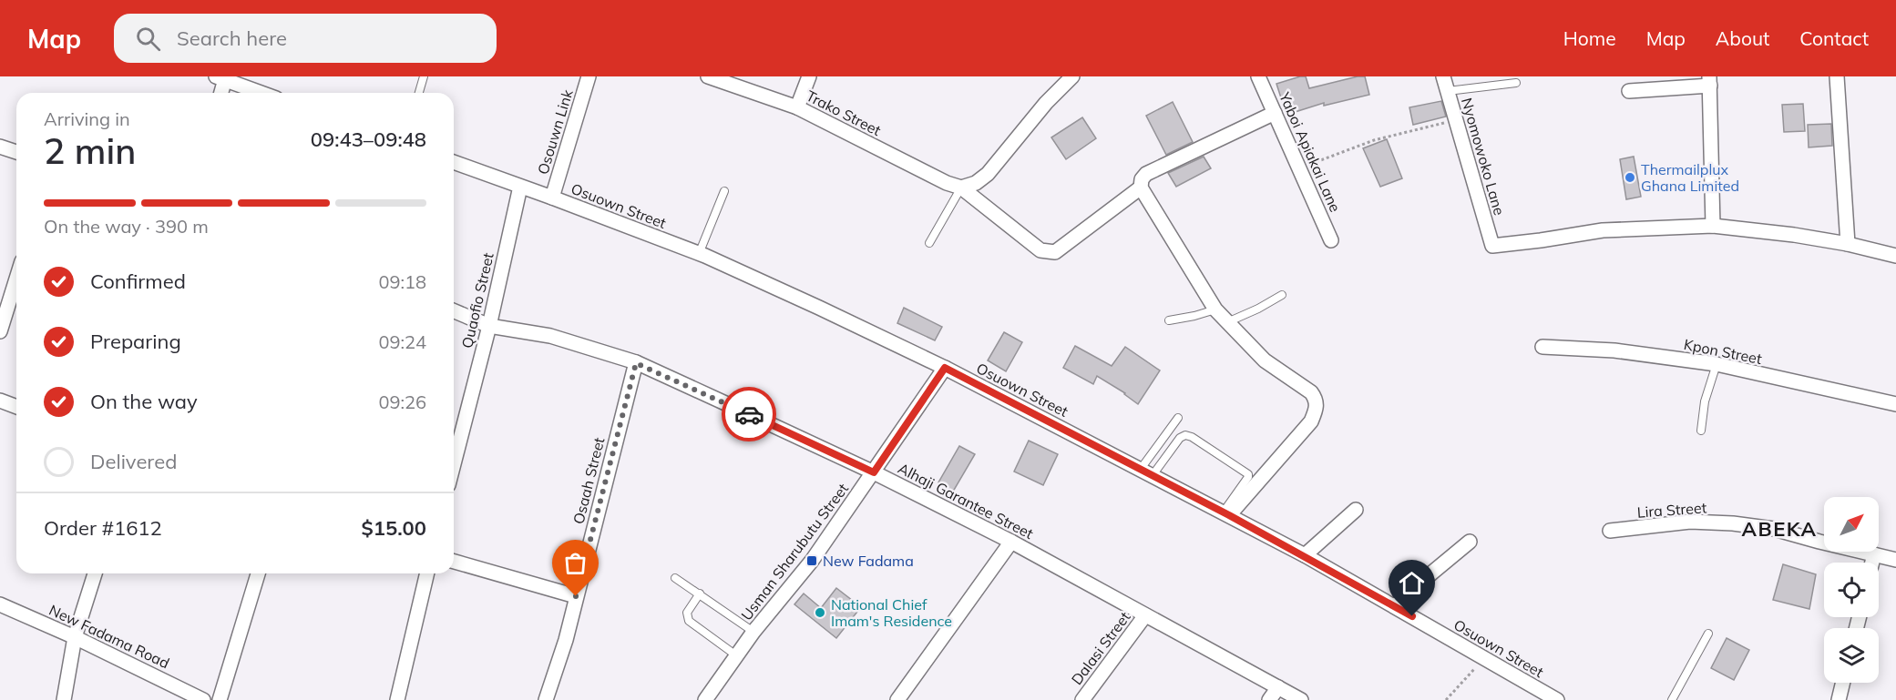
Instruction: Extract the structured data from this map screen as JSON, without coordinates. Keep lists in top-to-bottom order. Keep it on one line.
{"streets":{"street":["Trako Street","Osouwn Link","Yaboi Apiakai Lane","Nyomowoko Lane","Osuown Street","Quaofio Street","Kpon Street","Osaah Street","Alhaji Garantee Street","Lira Street","Usman Sharubutu Street","New Fadama Road","Dalasi Street"]},"crossings":[["Trako Street","Yaboi Apiakai Lane"],["Osouwn Link","Osuown Street"],["Osuown Street","Quaofio Street"],["Osuown Street","Usman Sharubutu Street"],["Quaofio Street","Alhaji Garantee Street"],["Osaah Street","Alhaji Garantee Street"],["Alhaji Garantee Street","Usman Sharubutu Street"],["Alhaji Garantee Street","Dalasi Street"]],"districts":["ABEKA"],"places":{"other":["Thermailplux Ghana Limited","National Chief Imam's Residence"],"transit":["New Fadama"]},"north":"top right","page":{"header":"Map","search":"Search here","nav":["Home","Map","About","Contact"],"heading":["2 min","Arriving in","09:43–09:48"],"panel":["Order #1612","$15.00"],"bar":"On the way · 390 m","list":[["Confirmed","09:18"],["Preparing","09:24"],["On the way","09:26"],"Delivered"]}}
